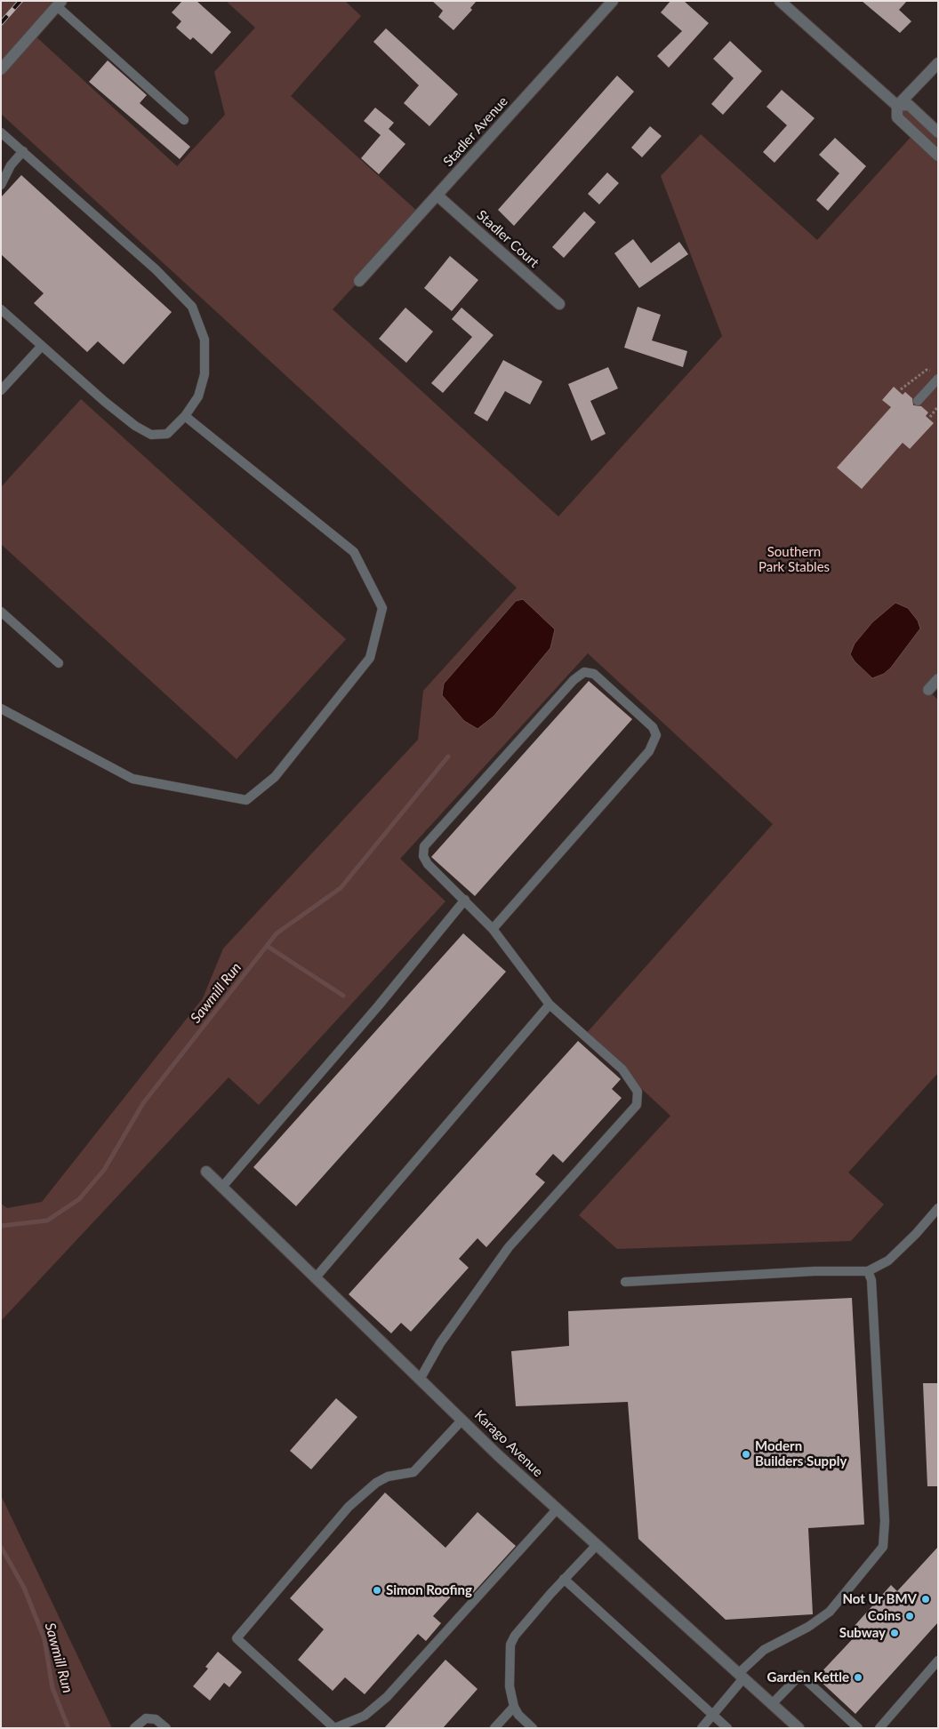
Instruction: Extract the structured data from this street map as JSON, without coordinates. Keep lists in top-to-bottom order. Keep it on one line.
{"streets":{"street":["Stadler Avenue","Stadler Court","Karago Avenue"]},"crossings":[["Stadler Avenue","Stadler Court"]],"water":["Sawmill Run"],"parks":["Southern Park Stables"],"places":["Modern Builders Supply","Simon Roofing","Not Ur BMV","Coins","Subway","Garden Kettle"]}
